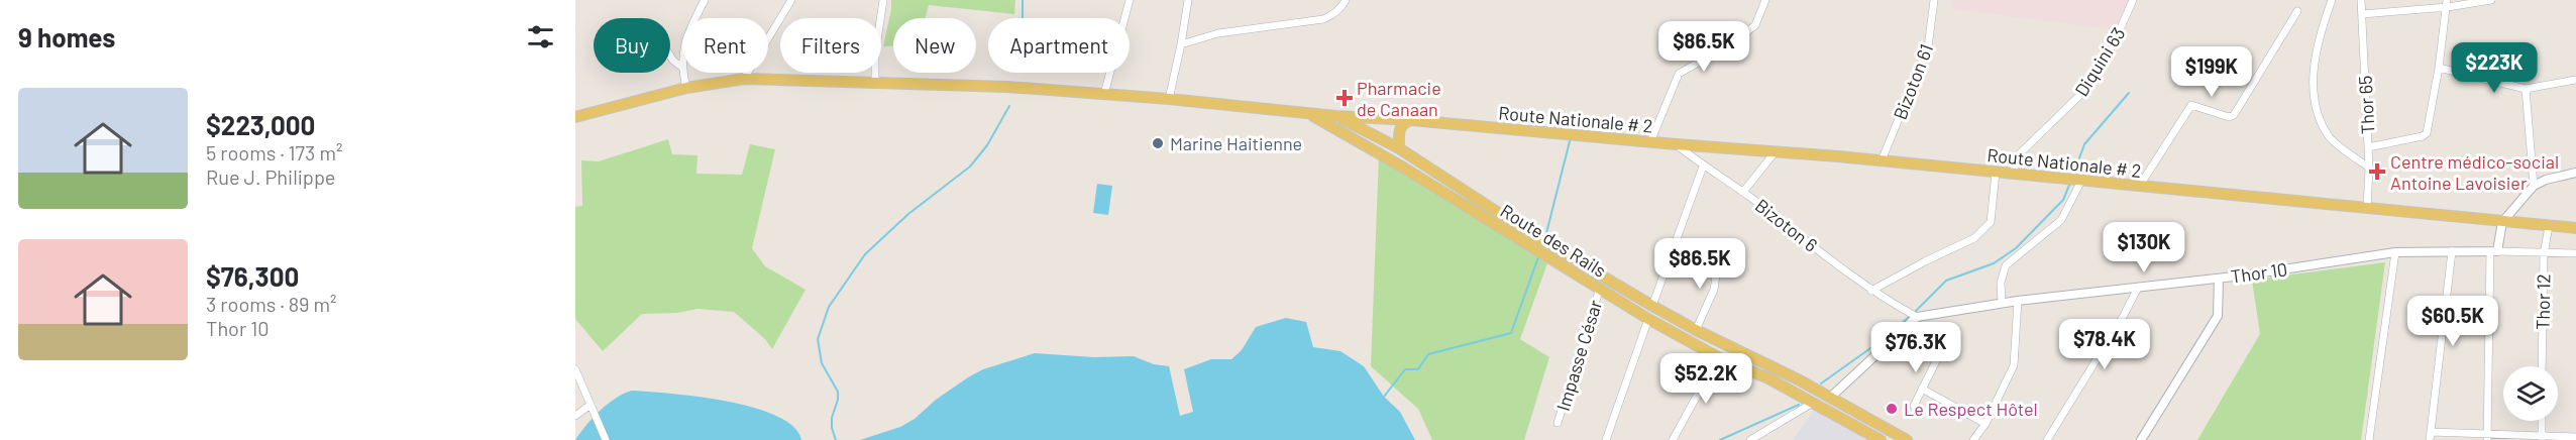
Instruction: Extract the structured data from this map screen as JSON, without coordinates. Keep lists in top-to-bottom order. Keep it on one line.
{"streets":{"main road":["Route Nationale # 2","Route des Rails"],"street":["Diquini 63","Bizoton 61","Thor 65","Bizoton 6","Thor 10","Thor 12","Impasse César"]},"crossings":[["Diquini 63","Route Nationale # 2"],["Bizoton 61","Route Nationale # 2"],["Thor 65","Route Nationale # 2"],["Route Nationale # 2","Bizoton 6"],["Route Nationale # 2","Route des Rails"],["Route Nationale # 2","Thor 12"],["Bizoton 6","Thor 10"],["Route des Rails","Impasse César"],["Thor 10","Thor 12"]],"places":{"health":["Pharmacie de Canaan","Centre médico-social Antoine Lavoisier"],"other":["Marine Haitienne","Le Respect Hôtel"]},"page":{"heading":"9 homes","chip":["Buy","Rent","Filters","New","Apartment"],"price":["$86.5K","$223K","$199K","$130K","$86.5K","$60.5K","$78.4K","$76.3K","$52.2K"],"list":[{"name":"$223,000","note":"5 rooms · 173 m² · Rue J. Philippe"},{"name":"$76,300","note":"3 rooms · 89 m² · Thor 10"}]}}
